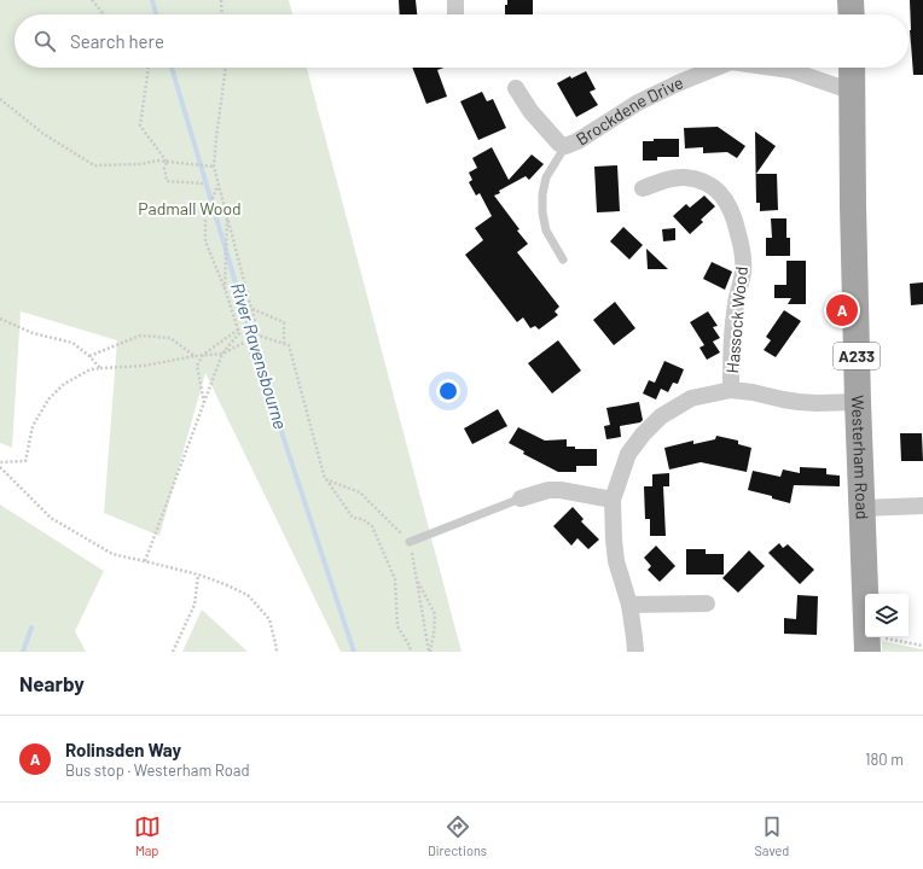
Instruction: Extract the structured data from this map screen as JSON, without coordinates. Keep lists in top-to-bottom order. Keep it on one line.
{"streets":{"main road":["A233","Westerham Road"],"street":["Brockdene Drive","Hassock Wood"]},"crossings":[["Brockdene Drive","Westerham Road"]],"water":["River Ravensbourne"],"parks":["Padmall Wood"],"page":{"search":"Search here","pins":"A","heading":"Nearby","list":[{"mark":"A","name":"Rolinsden Way","note":"Bus stop · Westerham Road","value":"180 m"}],"nav":["Map","Directions","Saved"]}}
